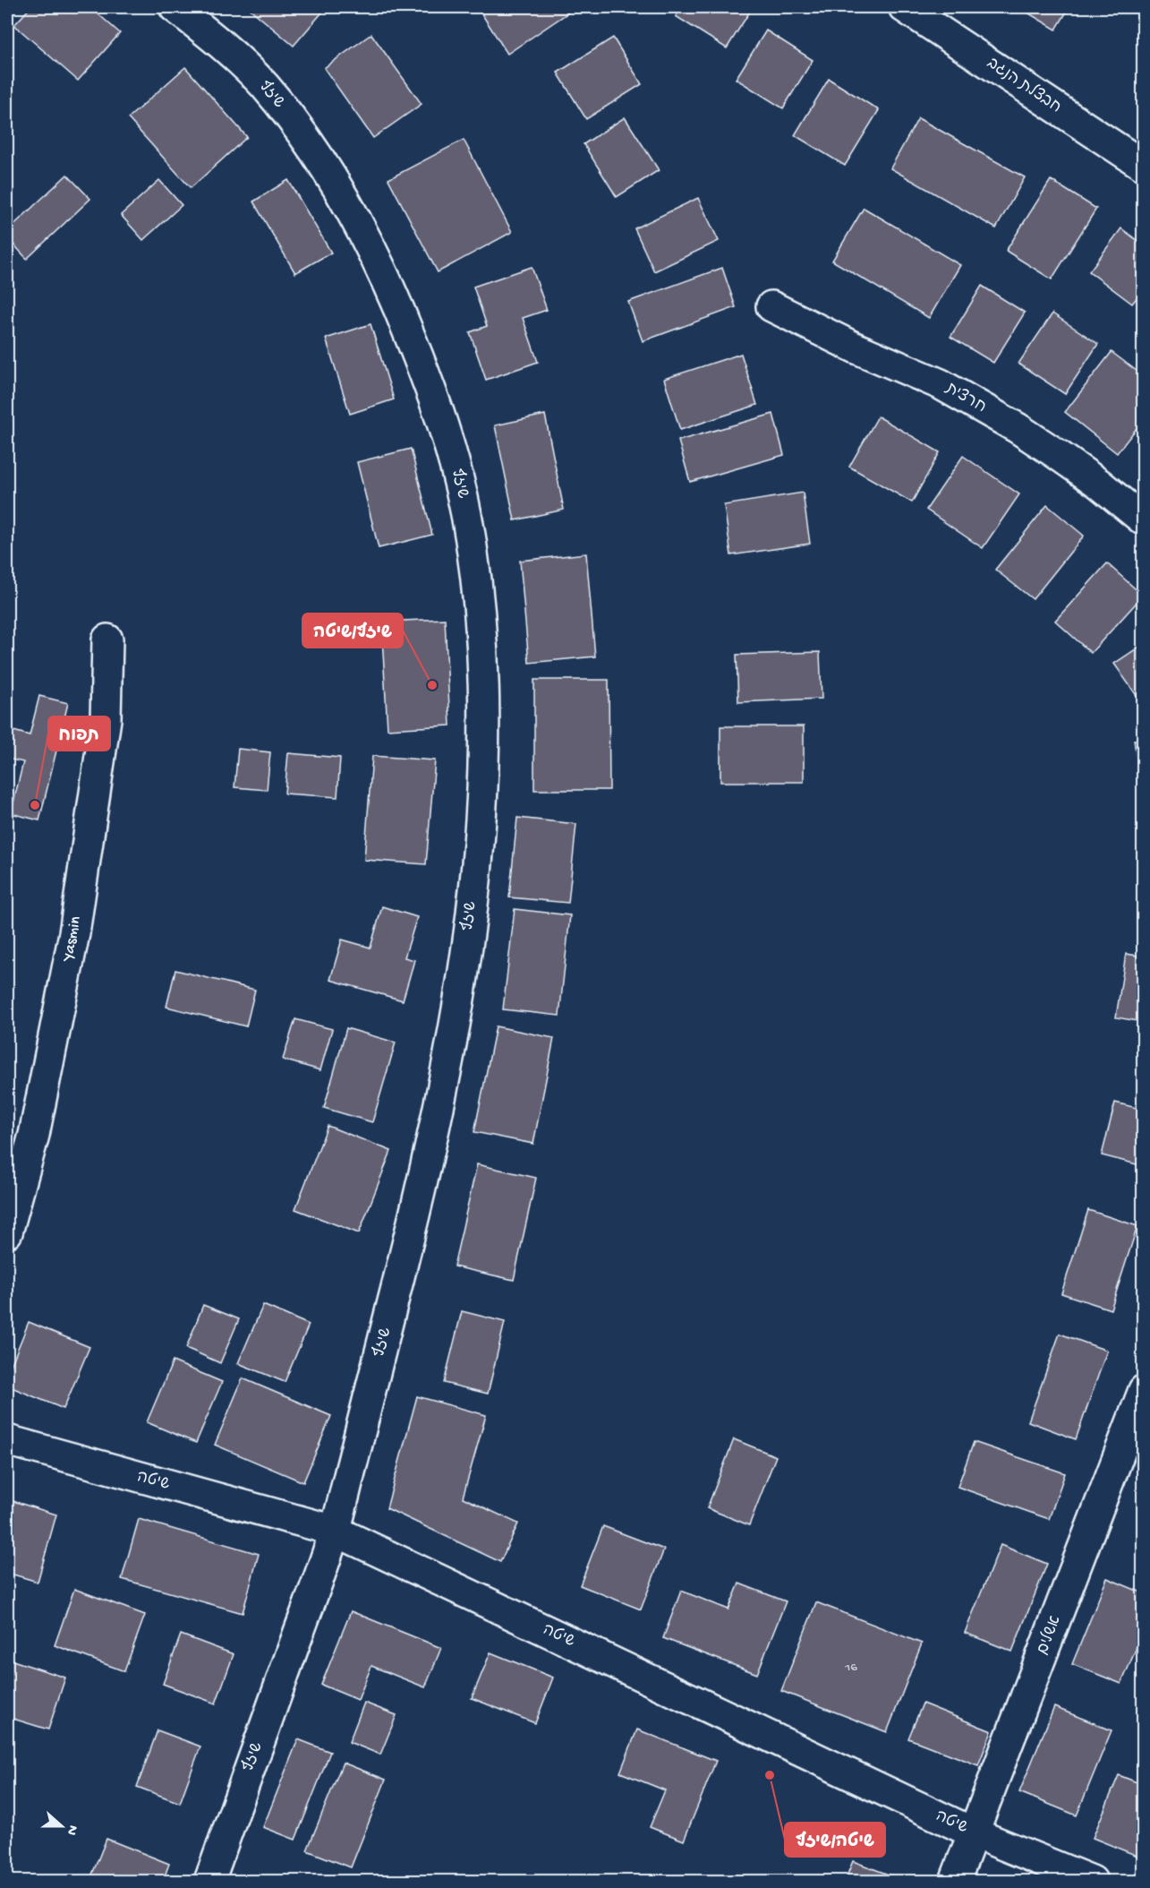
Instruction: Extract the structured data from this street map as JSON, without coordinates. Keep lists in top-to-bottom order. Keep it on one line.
{"streets":{"street":["חבצלת הנגב","שיזף","חרצית","Yasmin","שיטה","אשלים"]},"crossings":[["שיזף","שיטה"],["שיטה","אשלים"]],"places":["שיזף/שיטה","תפוח","שיטה/שיזף"],"house_numbers":["16"],"north":"right"}
